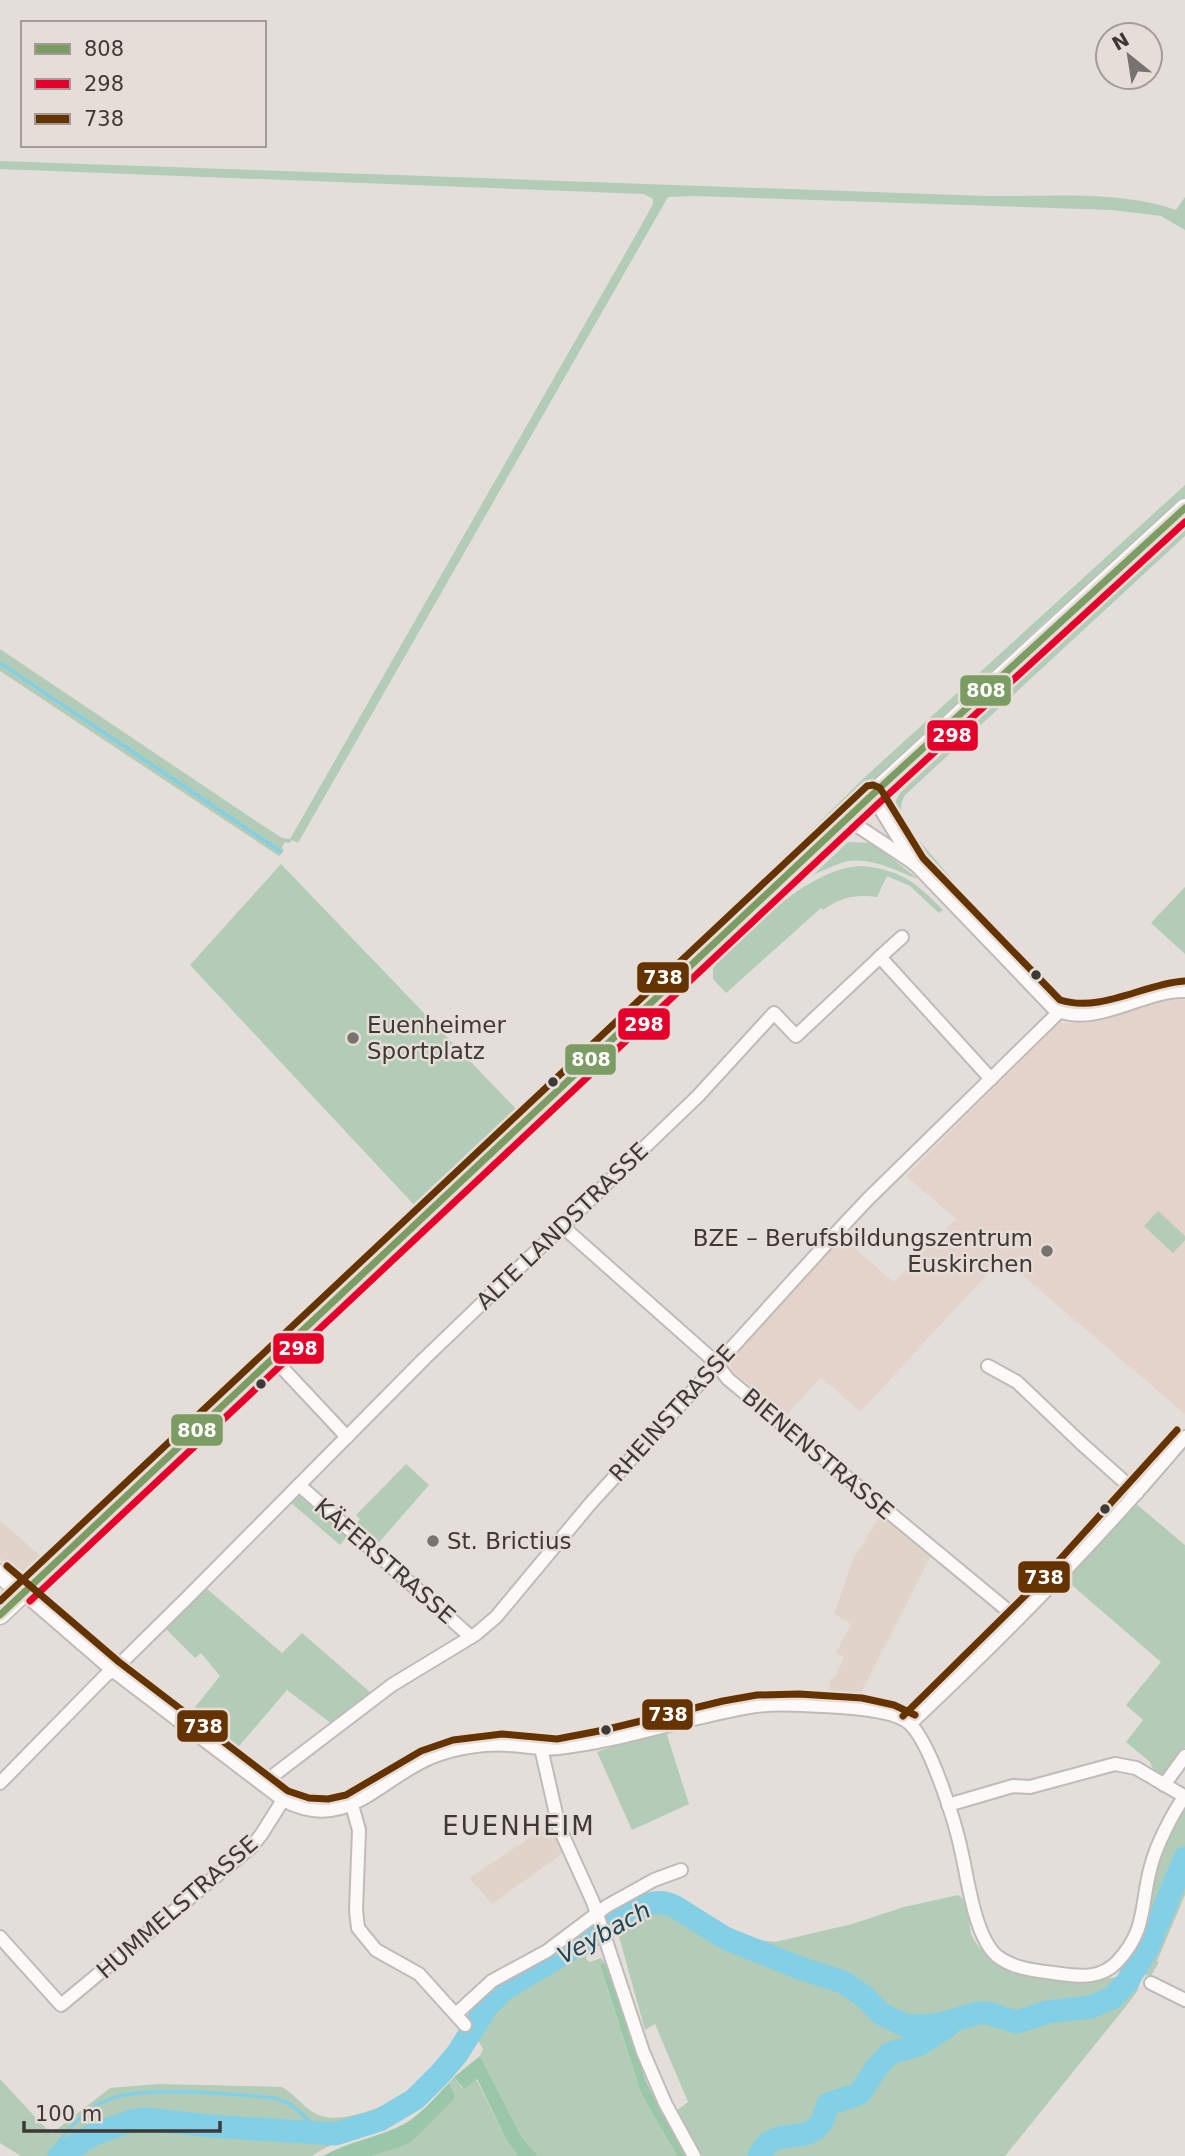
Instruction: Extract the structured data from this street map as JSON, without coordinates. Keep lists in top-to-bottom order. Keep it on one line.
{"streets":{"street":["ALTE LANDSTRASSE","RHEINSTRASSE","BIENENSTRASSE","KÄFERSTRASSE","HUMMELSTRASSE"]},"crossings":[["ALTE LANDSTRASSE","BIENENSTRASSE"],["ALTE LANDSTRASSE","KÄFERSTRASSE"],["RHEINSTRASSE","BIENENSTRASSE"],["RHEINSTRASSE","KÄFERSTRASSE"]],"districts":["EUENHEIM"],"water":["Veybach"],"places":["Euenheimer Sportplatz","BZE – Berufsbildungszentrum Euskirchen","St. Brictius"],"lines":["transit line 808","transit line 298","transit line 738"],"legend":["808","298","738"],"scale_bar":"100 m","north":"top left"}
